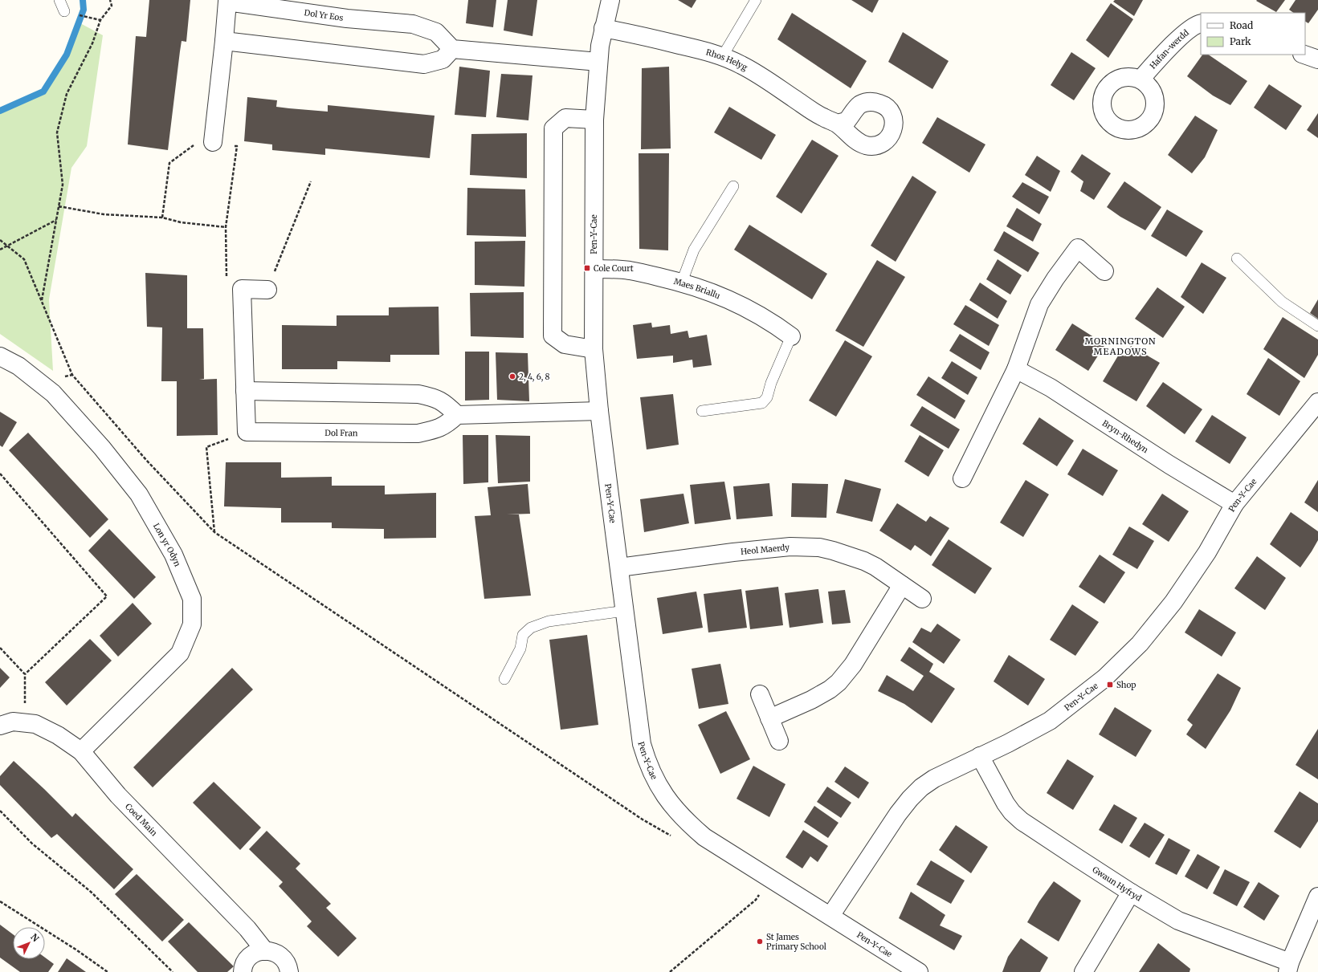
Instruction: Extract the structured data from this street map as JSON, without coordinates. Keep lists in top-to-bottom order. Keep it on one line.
{"streets":{"street":["Dol Yr Eos","Hafan-werdd","Rhos Helyg","Pen-Y-Cae","Maes Briallu","Dol Fran","Bryn-Rhedyn","Lon yr Odyn","Heol Maerdy","Coed Main","Gwaun Hyfryd"]},"crossings":[["Rhos Helyg","Pen-Y-Cae"],["Pen-Y-Cae","Maes Briallu"],["Pen-Y-Cae","Bryn-Rhedyn"],["Pen-Y-Cae","Heol Maerdy"],["Pen-Y-Cae","Gwaun Hyfryd"],["Lon yr Odyn","Coed Main"]],"districts":["MORNINGTON MEADOWS"],"places":{"transit":["Cole Court","Shop"],"other":["2, 4, 6, 8","St James Primary School"]},"legend":["Road","Park"],"north":"top right"}
